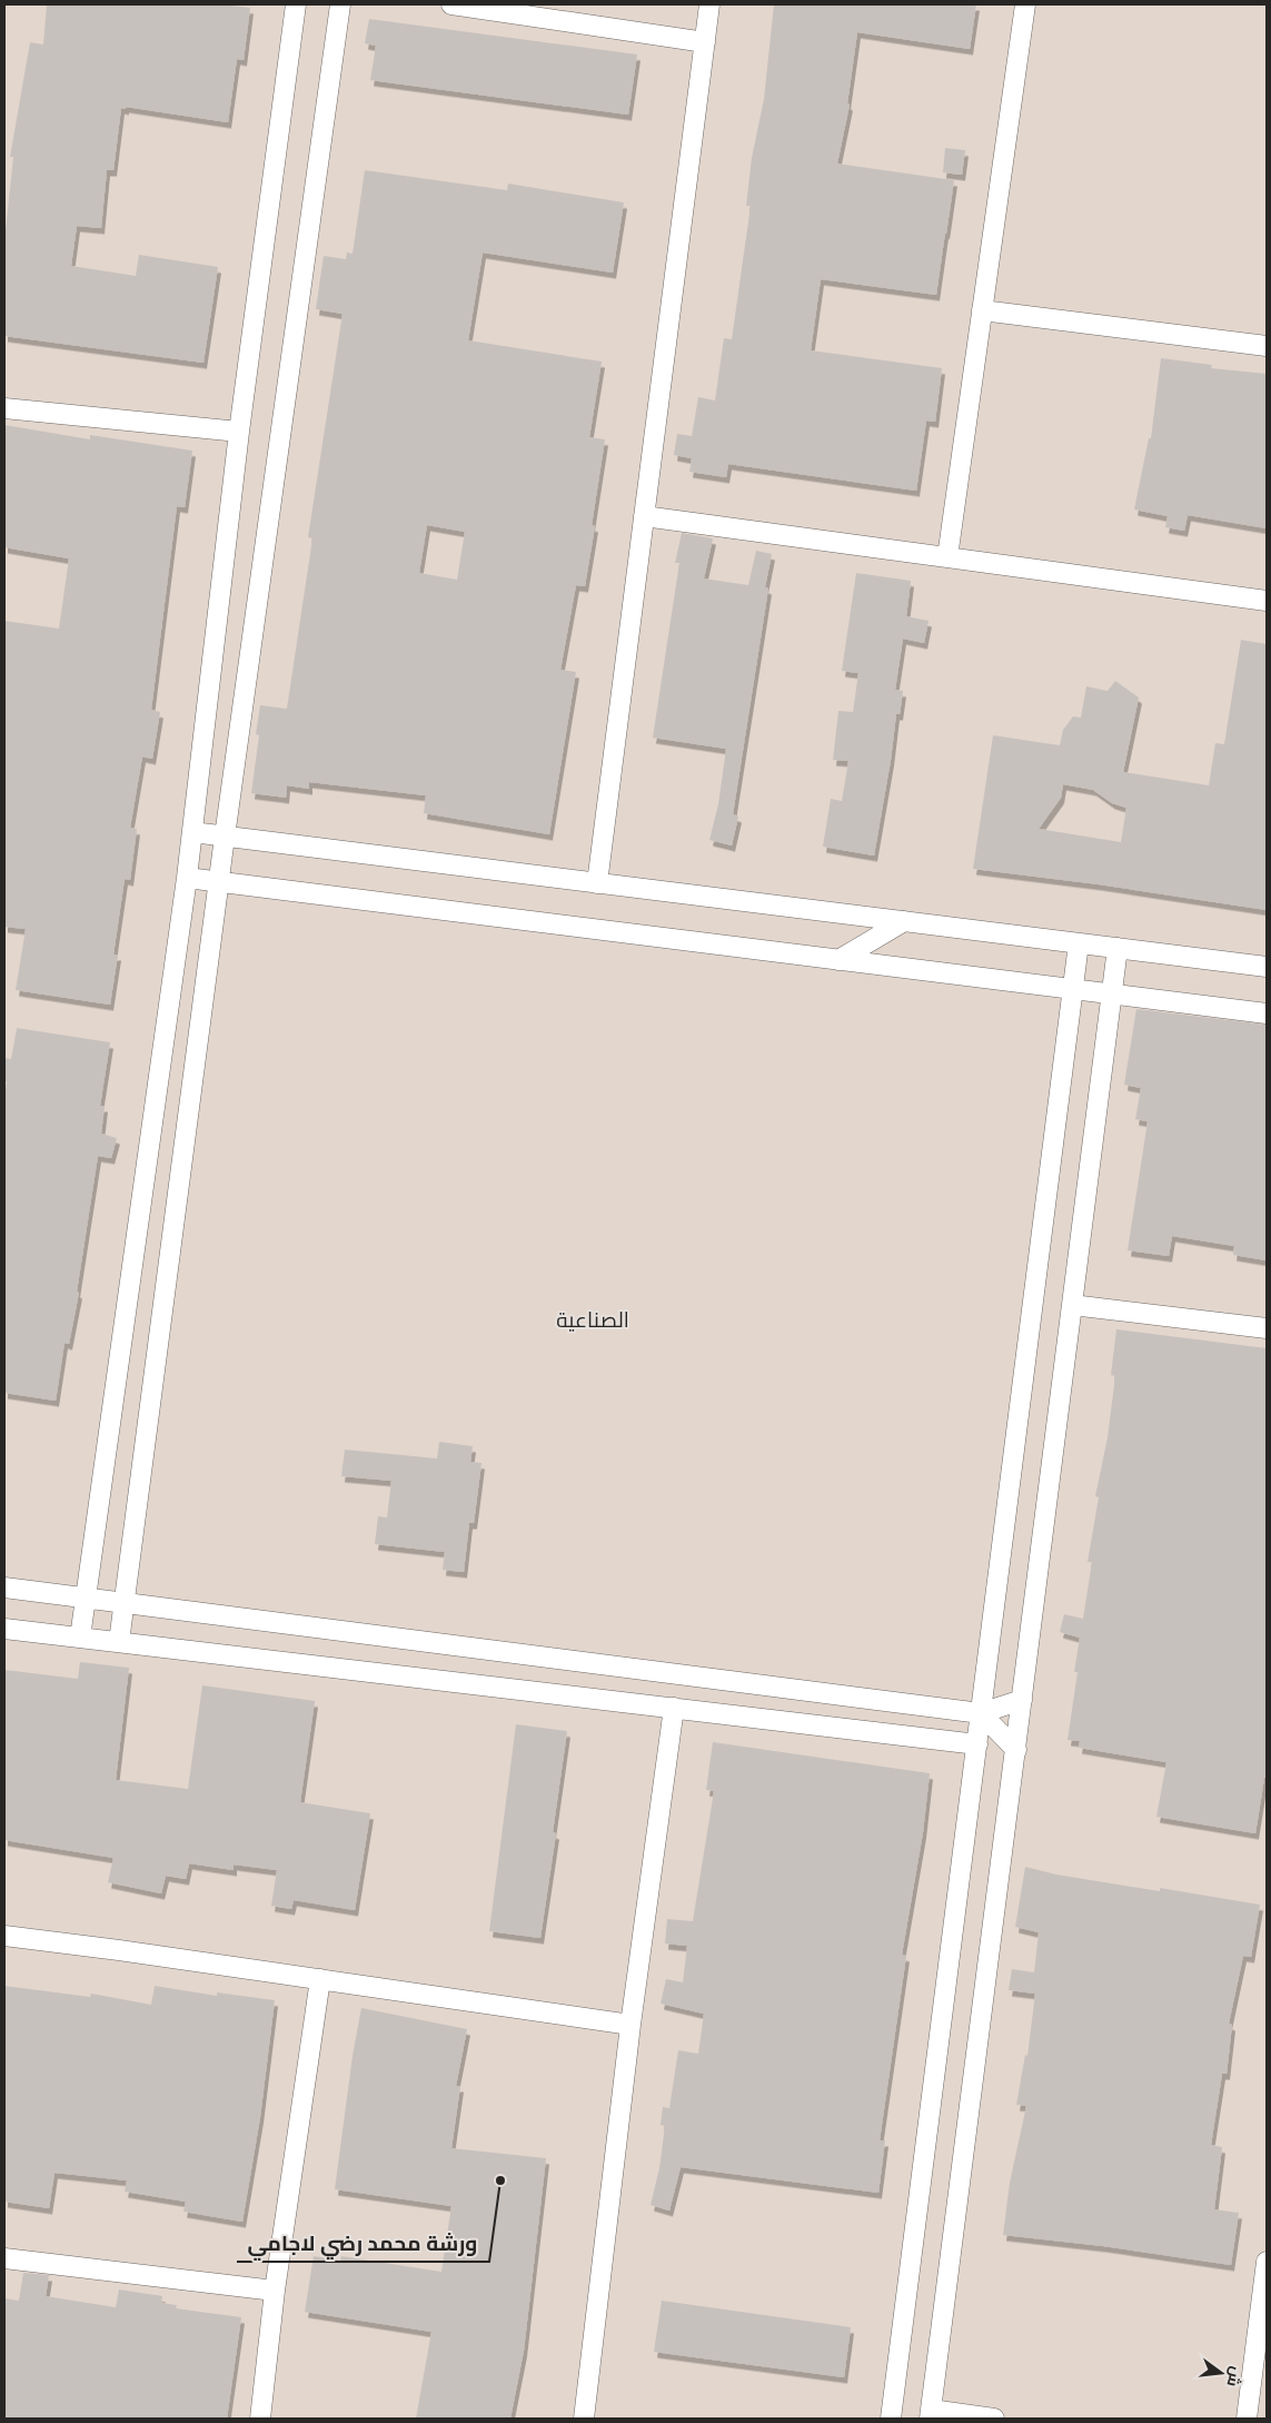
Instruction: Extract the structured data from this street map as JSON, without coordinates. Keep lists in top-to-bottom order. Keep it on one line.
{"districts":["الصناعية"],"places":["ورشة محمد رضي لاجامي"],"north":"right"}
